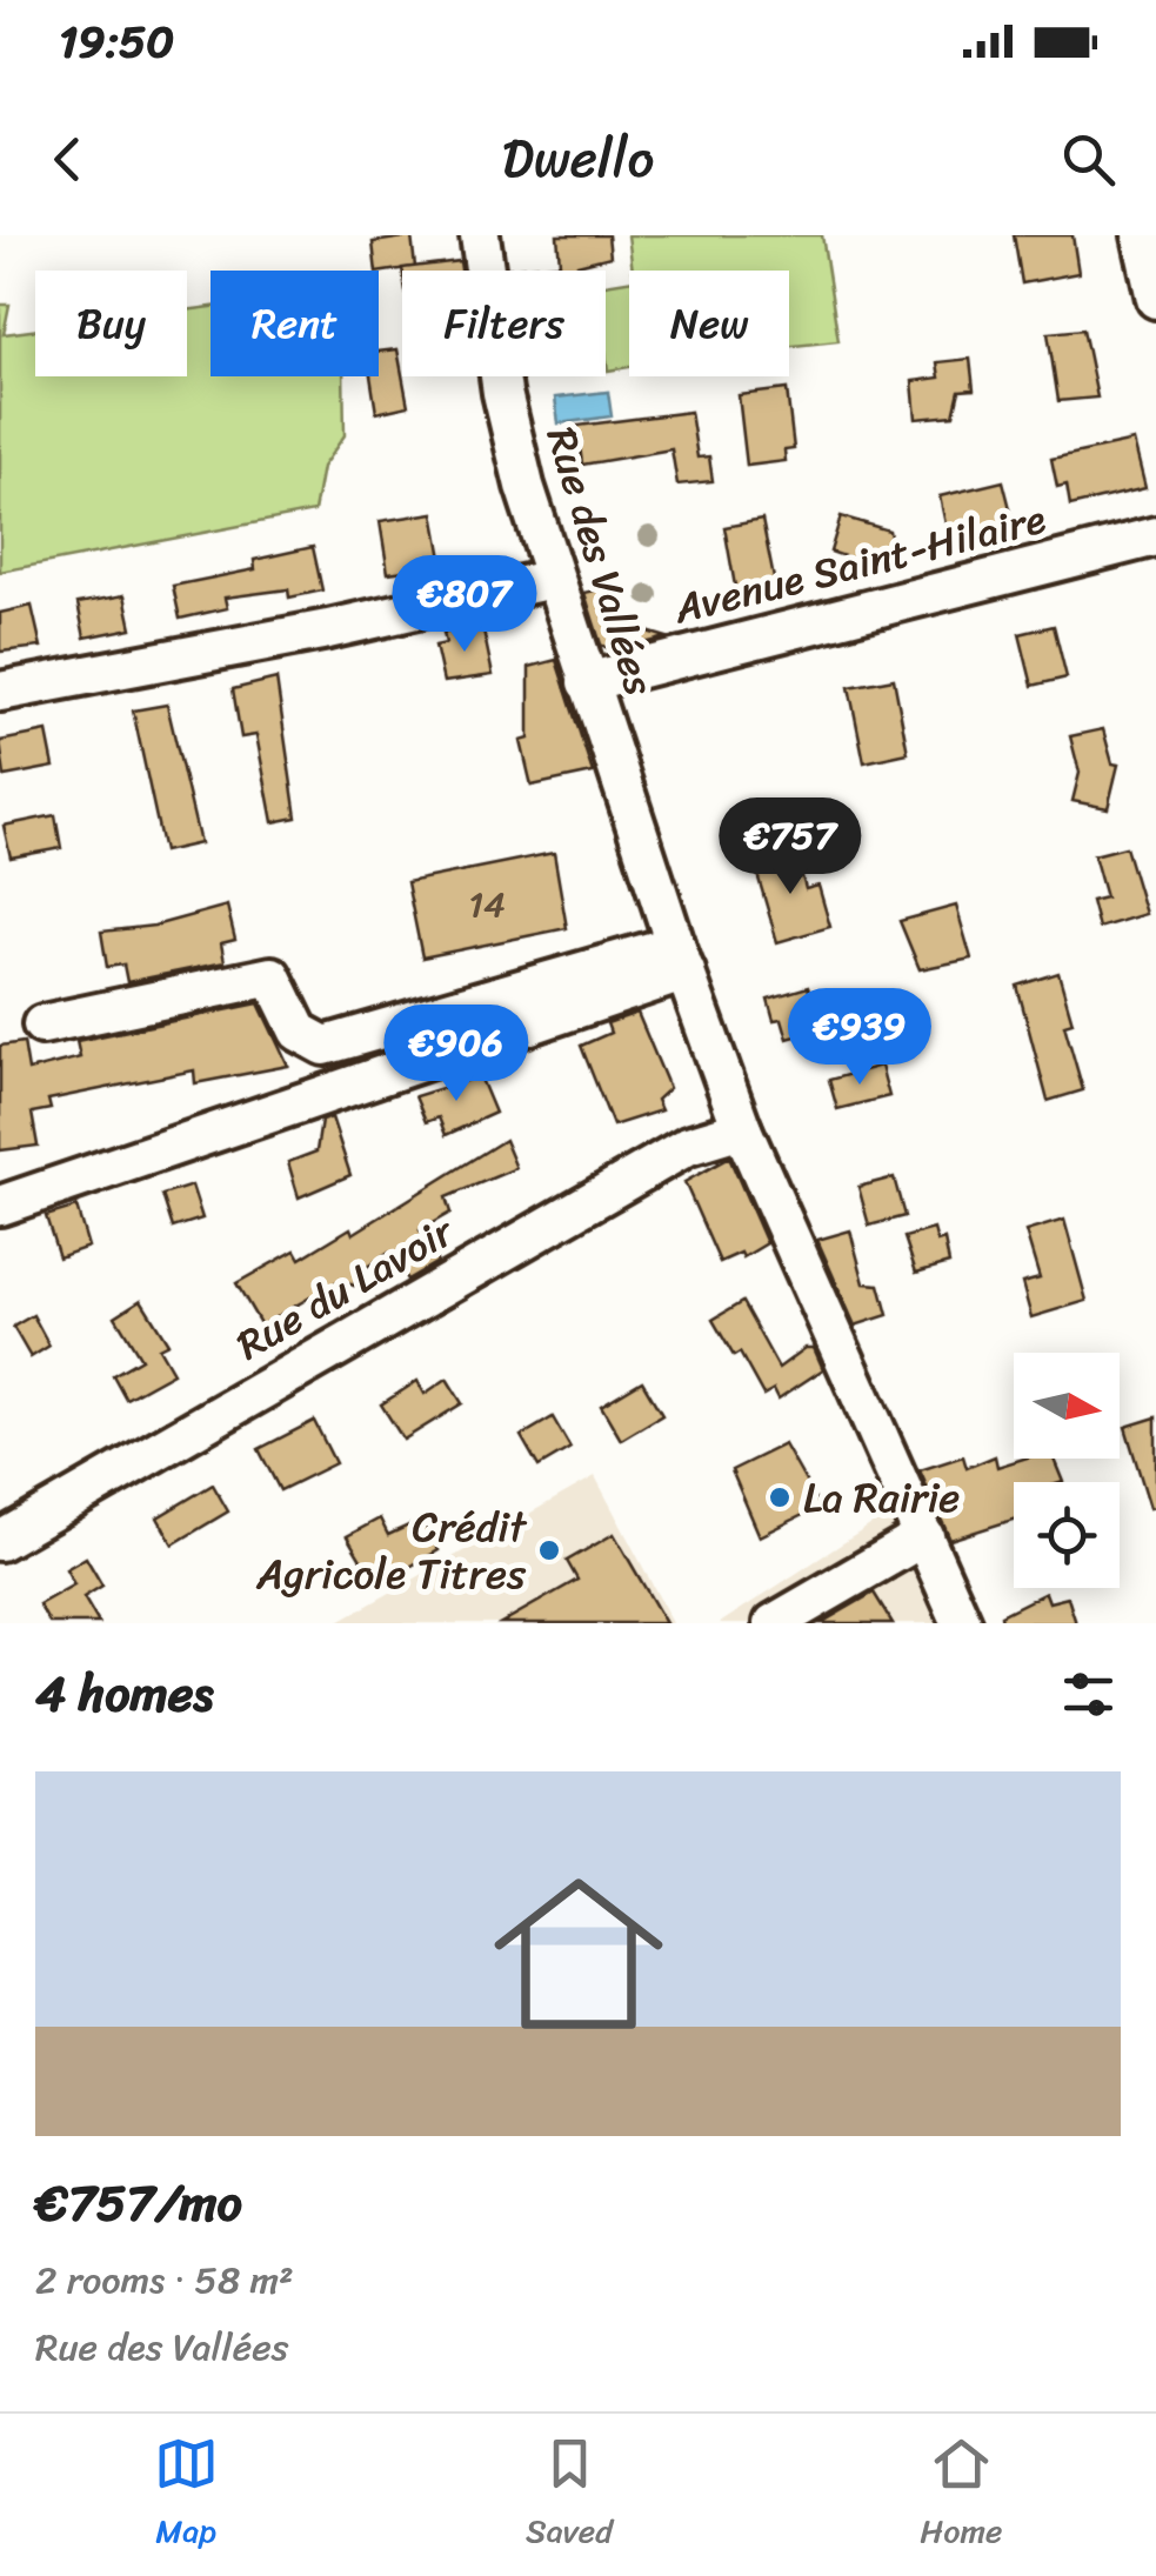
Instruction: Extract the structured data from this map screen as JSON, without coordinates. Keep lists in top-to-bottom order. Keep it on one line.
{"streets":{"street":["Rue des Vallées","Avenue Saint-Hilaire","Rue du Lavoir"]},"crossings":[["Rue des Vallées","Avenue Saint-Hilaire"],["Rue des Vallées","Rue du Lavoir"]],"places":["La Rairie","Crédit Agricole Titres"],"house_numbers":["14"],"north":"right","page":{"status":"19:50","header":"Dwello","chip":["Buy","Rent","Filters","New"],"price":["€807","€757","€939","€906"],"heading":"4 homes","list":[{"name":"€757/mo","note":"2 rooms · 58 m² · Rue des Vallées"}],"tabs":["Map","Saved","Home"]}}
